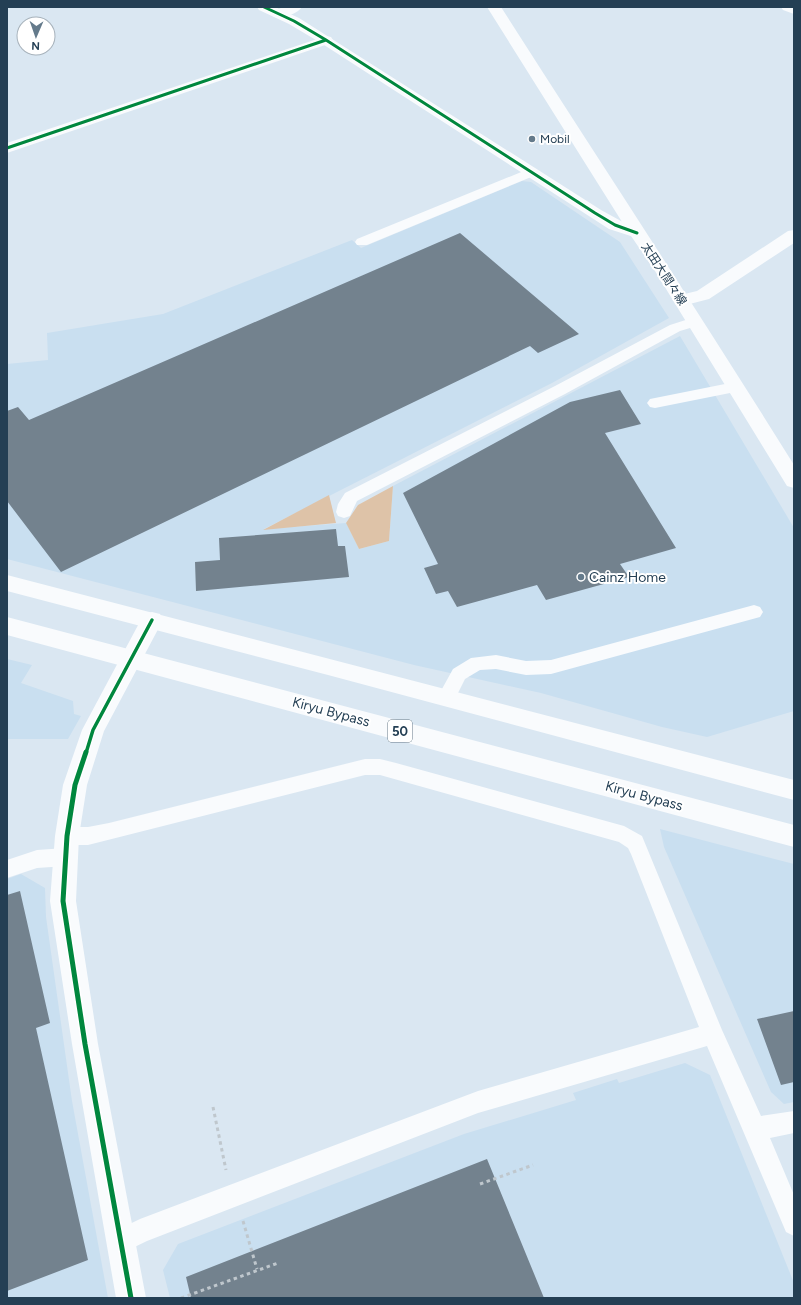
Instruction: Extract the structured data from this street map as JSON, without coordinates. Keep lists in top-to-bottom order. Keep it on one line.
{"streets":{"main road":["太田大間々線","Kiryu Bypass","50"]},"places":["Mobil","Cainz Home"],"north":"bottom"}
